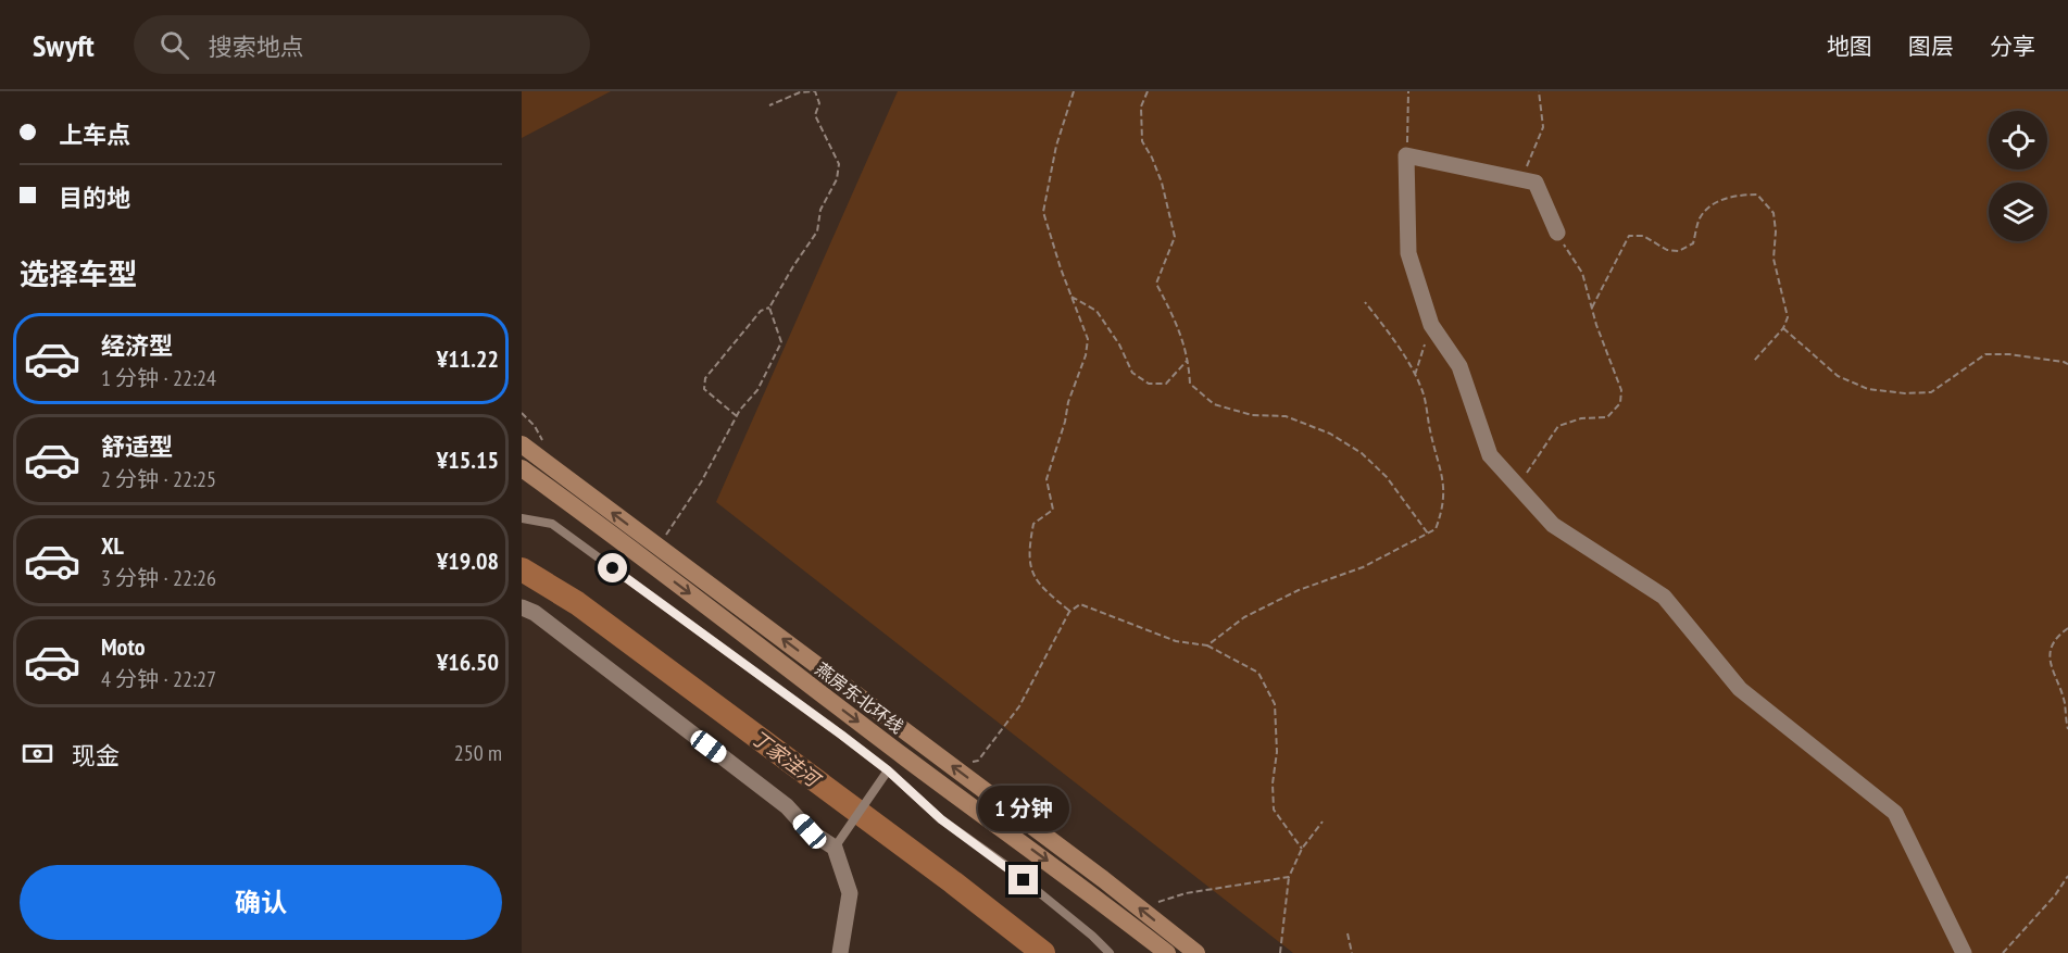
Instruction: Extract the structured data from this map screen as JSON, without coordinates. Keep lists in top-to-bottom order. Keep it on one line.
{"streets":{"main road":["燕房东北环线"]},"water":["丁家洼河"],"page":{"header":"Swyft","search":"搜索地点","nav":["地图","图层","分享"],"banner":["上车点","目的地"],"heading":"选择车型","list":[{"name":"经济型","note":"1 分钟 · 22:24","value":"¥11.22"},{"name":"舒适型","note":"2 分钟 · 22:25","value":"¥15.15"},{"name":"XL","note":"3 分钟 · 22:26","value":"¥19.08"},{"name":"Moto","note":"4 分钟 · 22:27","value":"¥16.50"}],"pay":["现金","250 m"],"bubble":"1 分钟","buttons":"确认"}}
